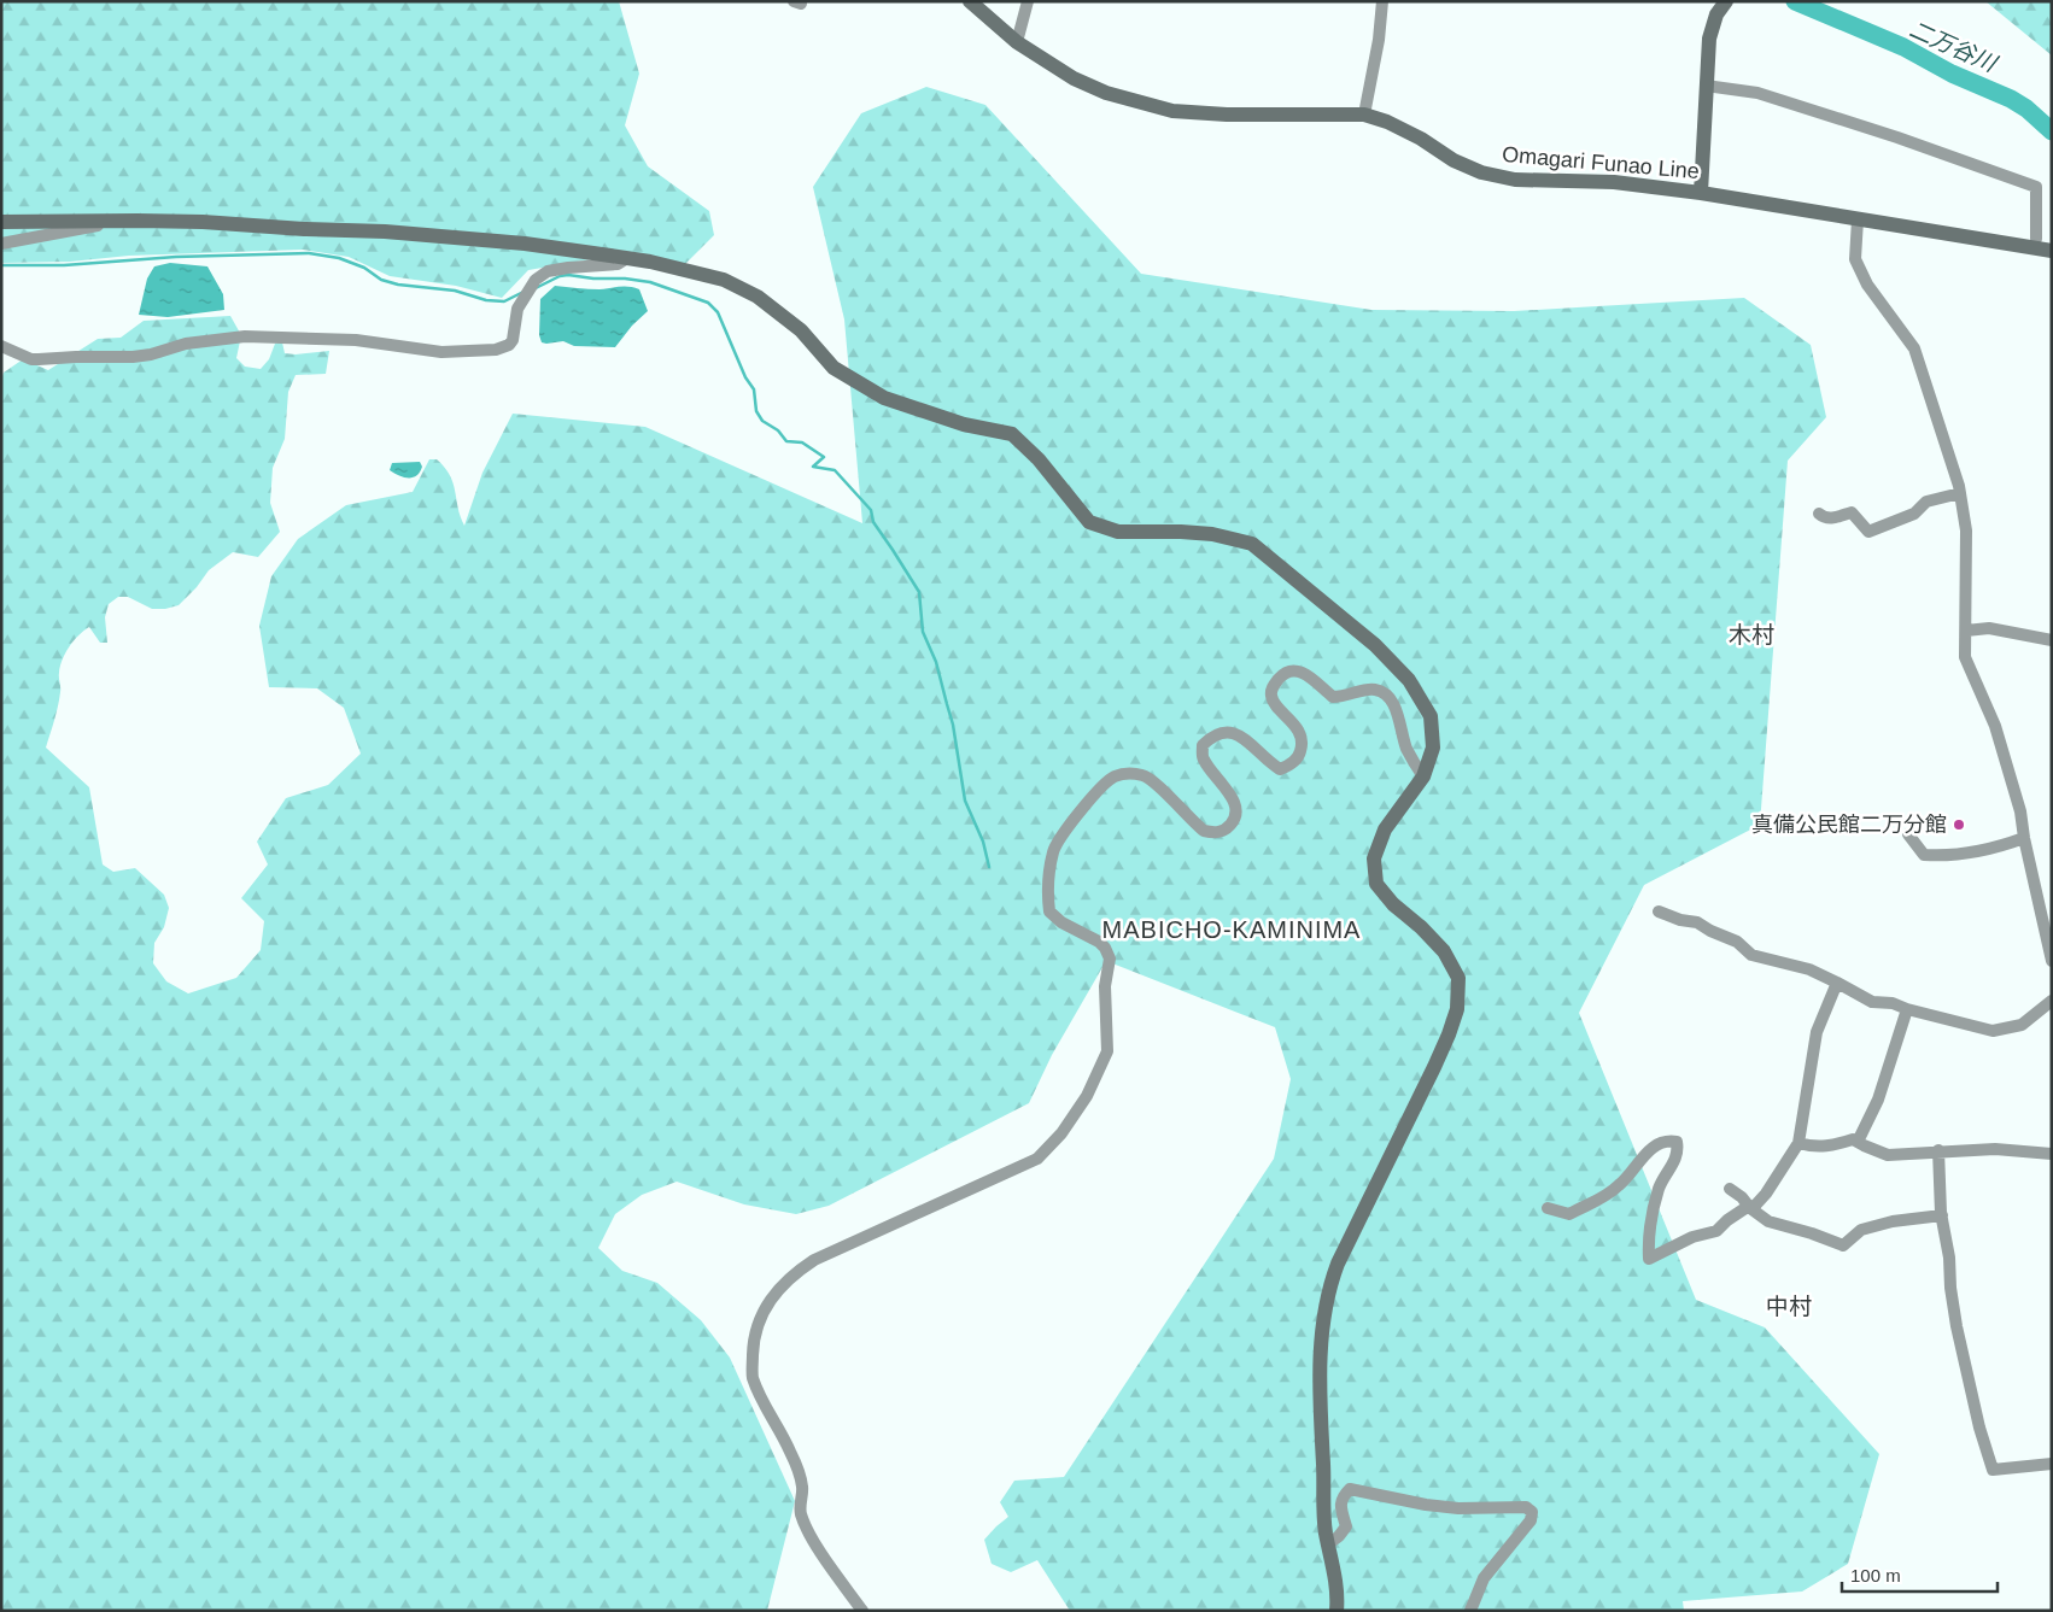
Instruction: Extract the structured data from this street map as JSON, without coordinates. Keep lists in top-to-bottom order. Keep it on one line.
{"streets":{"street":["Omagari Funao Line"]},"districts":["木村","MABICHO-KAMINIMA","中村"],"water":["二万谷川"],"places":["真備公民館二万分館"],"scale_bar":"100 m"}
